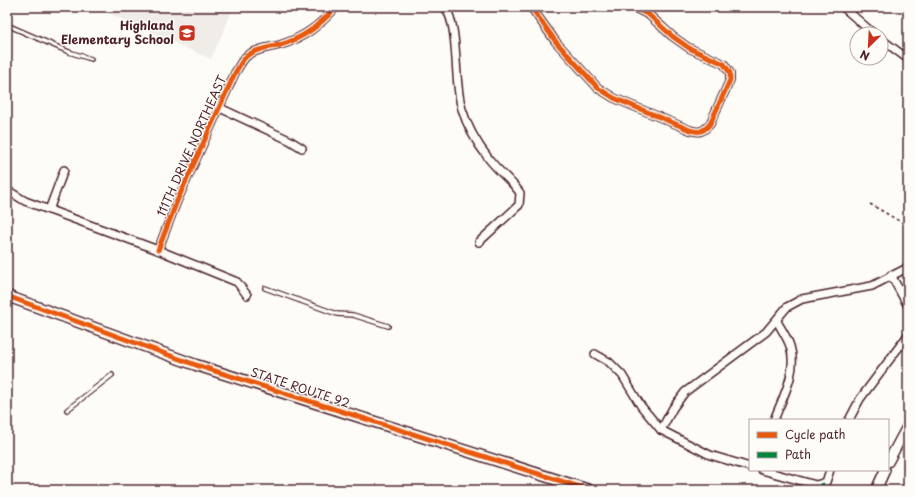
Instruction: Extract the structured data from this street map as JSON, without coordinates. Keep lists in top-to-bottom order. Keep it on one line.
{"streets":{"main road":["STATE ROUTE 92"],"street":["111TH DRIVE NORTHEAST"]},"places":{"school or university":["Highland Elementary School"]},"legend":["Cycle path","Path"],"north":"bottom left"}
